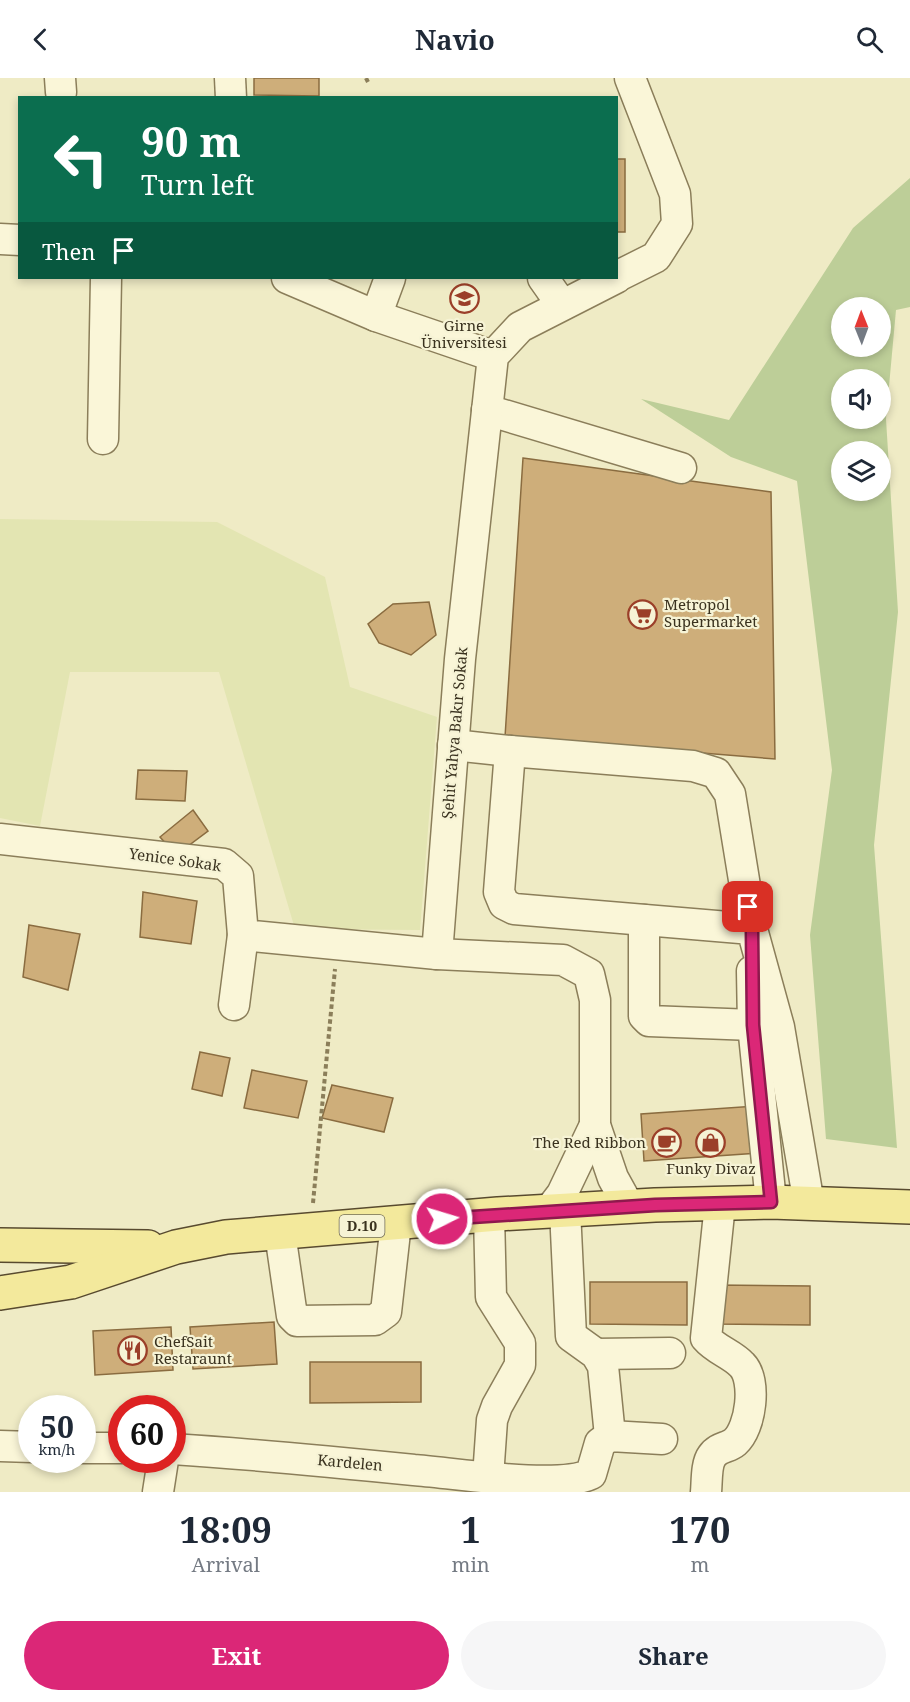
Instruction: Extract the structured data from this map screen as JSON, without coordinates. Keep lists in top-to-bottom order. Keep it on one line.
{"streets":{"main road":["D.10"],"street":["Şehit Yahya Bakır Sokak","Yenice Sokak","Kardelen"]},"places":{"school or university":["Girne Üniversitesi"],"supermarket":["Metropol Supermarket"],"shop":["Funky Divaz"],"cafe":["The Red Ribbon"],"restaurant":["ChefSait Restaraunt"]},"north":"top","page":{"header":"Navio","turn":["90 m","Turn left"],"then":"Then","speed":"50 km/h","limit":"60","eta":["18:09","Arrival","1","min","170","m"],"buttons":["Exit","Share"]}}
